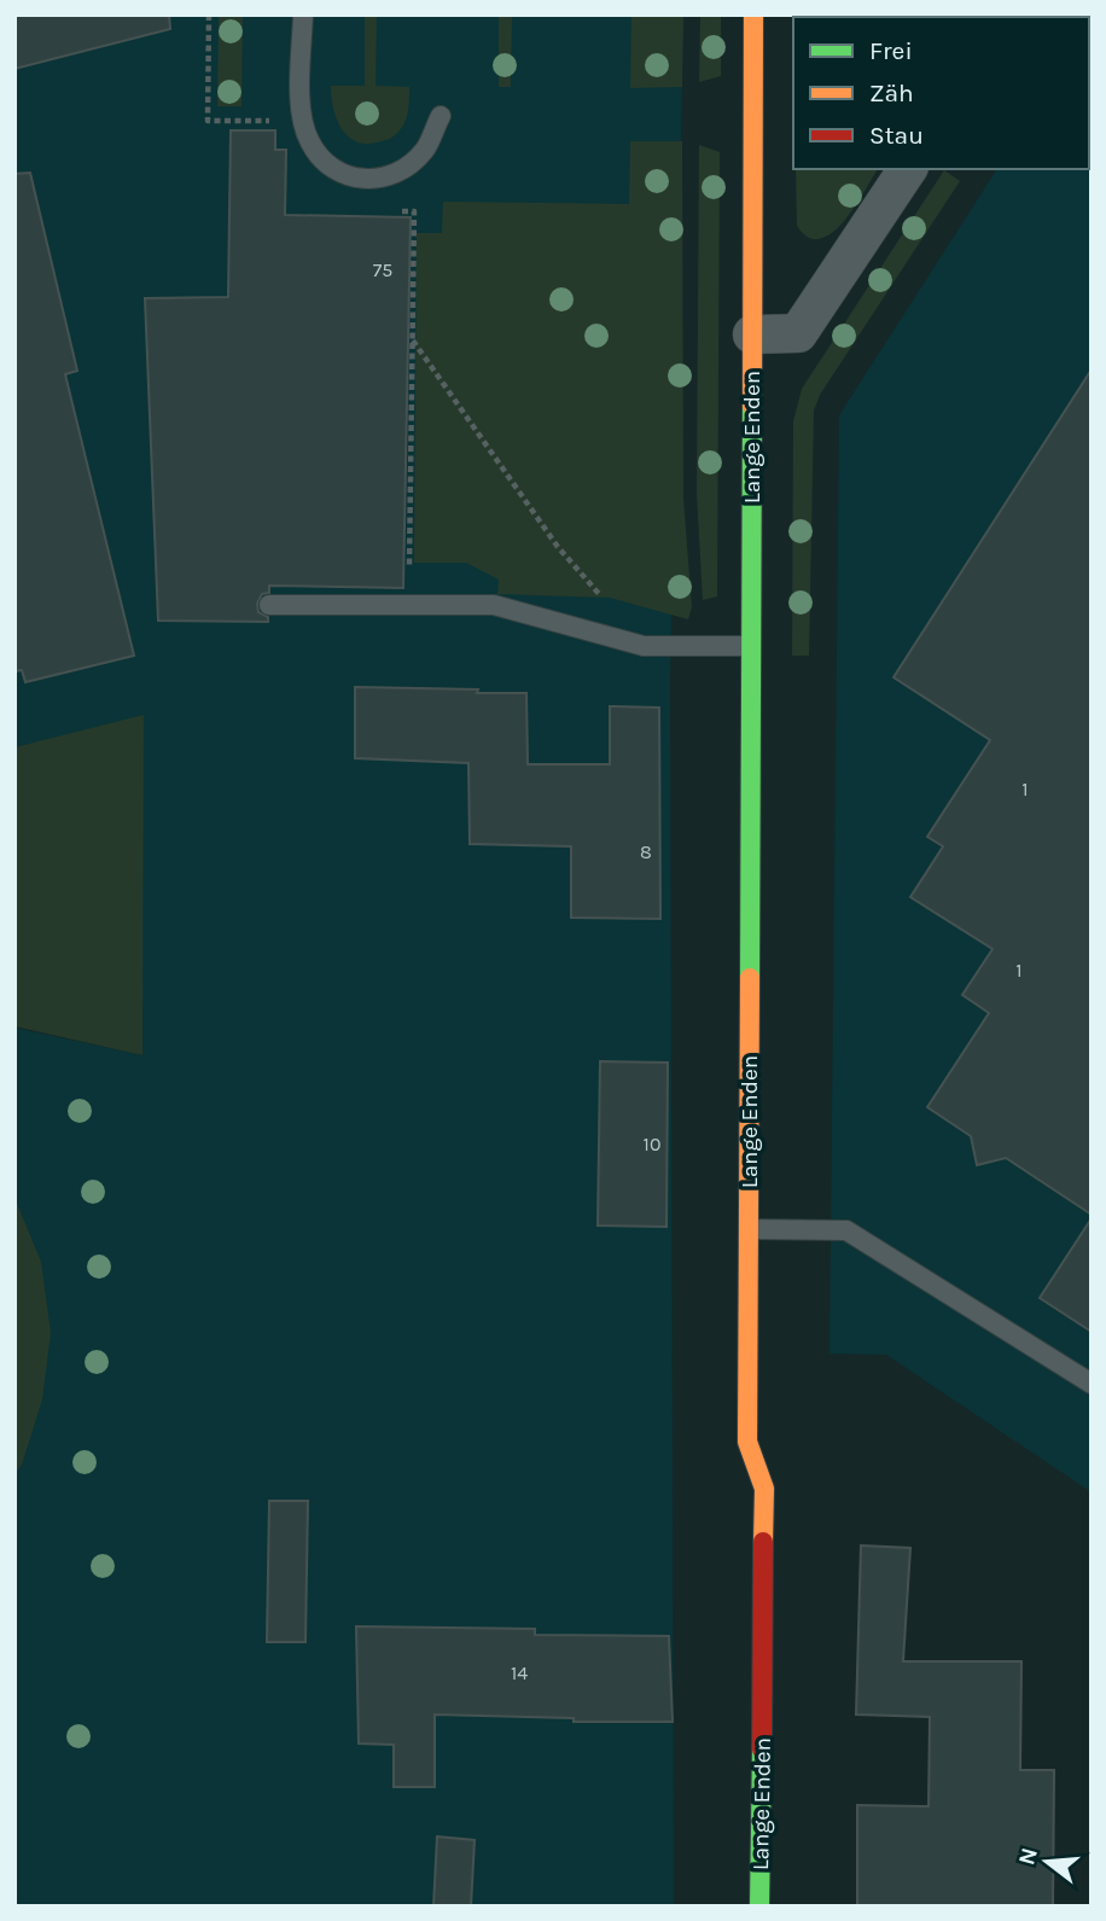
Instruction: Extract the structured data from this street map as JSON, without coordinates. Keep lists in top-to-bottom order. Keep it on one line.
{"streets":{"street":["Lange Enden"]},"house_numbers":["75","1","8","1","10","14"],"legend":["Frei","Zäh","Stau"],"north":"left"}
